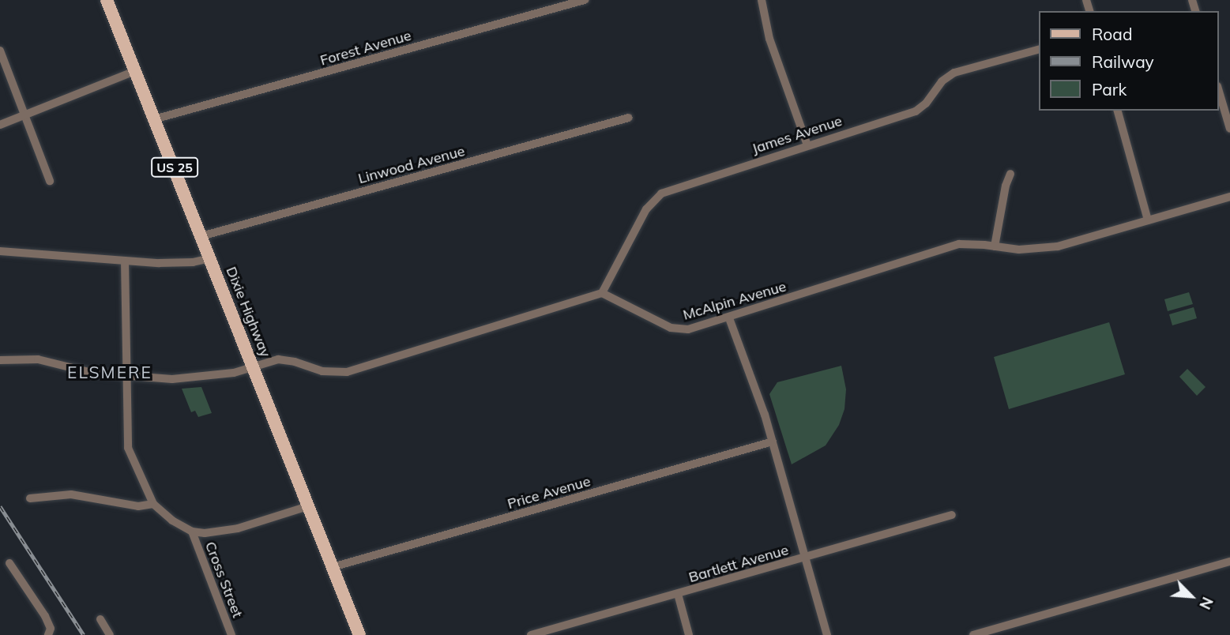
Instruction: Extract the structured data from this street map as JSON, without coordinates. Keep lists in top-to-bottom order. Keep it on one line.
{"streets":{"main road":["US 25","Dixie Highway"],"street":["Forest Avenue","James Avenue","Linwood Avenue","McAlpin Avenue","Price Avenue","Bartlett Avenue","Cross Street"]},"crossings":[["Forest Avenue","Dixie Highway"],["James Avenue","McAlpin Avenue"],["Linwood Avenue","Dixie Highway"],["Dixie Highway","Price Avenue"]],"districts":["ELSMERE"],"legend":["Road","Railway","Park"],"north":"bottom right"}
